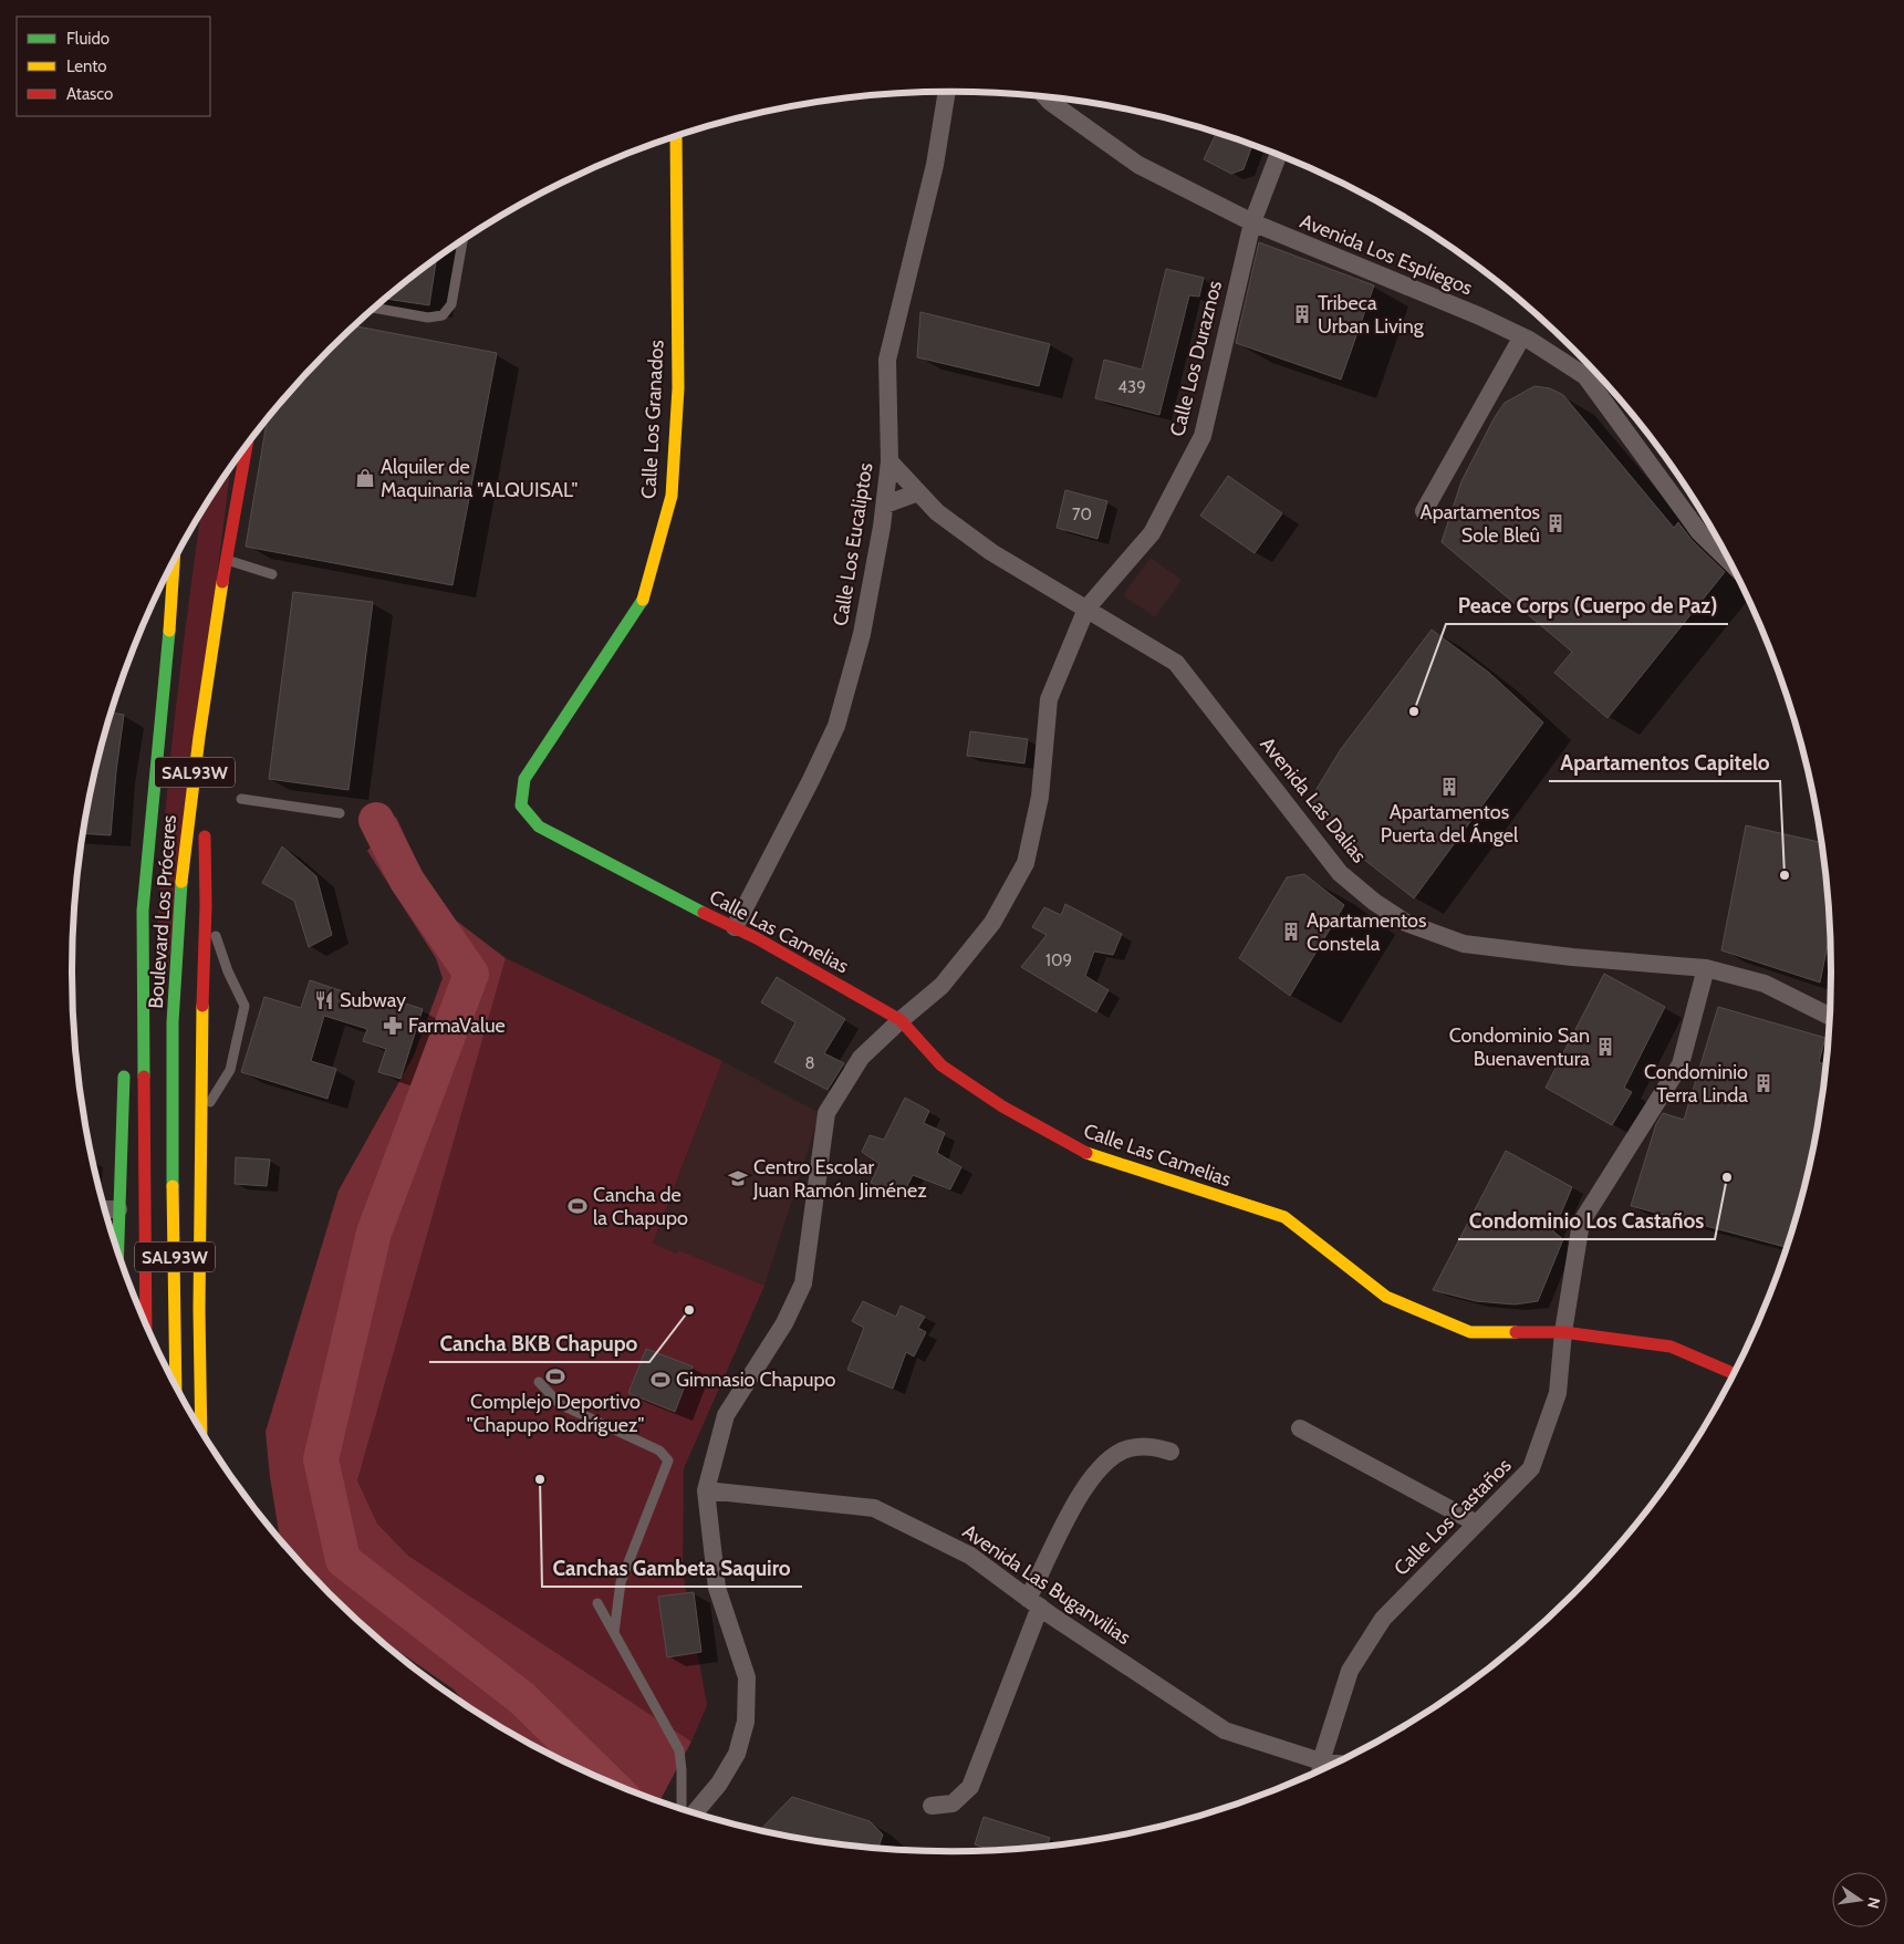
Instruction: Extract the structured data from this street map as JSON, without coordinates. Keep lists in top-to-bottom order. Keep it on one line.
{"streets":{"main road":["Calle Los Granados","SAL93W","Boulevard Los Próceres","Calle Las Camelias"],"street":["Avenida Los Espliegos","Calle Los Duraznos","Calle Los Eucaliptos","Avenida Las Dalias","Calle Los Castaños","Avenida Las Buganvilias"]},"crossings":[["Avenida Los Espliegos","Calle Los Duraznos"],["Calle Los Duraznos","Avenida Las Dalias"],["Calle Los Duraznos","Calle Las Camelias"],["Calle Los Duraznos","Avenida Las Buganvilias"],["Calle Los Granados","Calle Las Camelias"],["Calle Los Eucaliptos","Avenida Las Dalias"],["Calle Los Eucaliptos","Calle Las Camelias"],["Avenida Las Dalias","Calle Los Castaños"],["Calle Las Camelias","Calle Los Castaños"],["Calle Los Castaños","Avenida Las Buganvilias"]],"places":{"building":["Tribeca Urban Living","Apartamentos Sole Bleû","Apartamentos Puerta del Ángel","Apartamentos Constela","Condominio San Buenaventura","Condominio Terra Linda"],"shop":["Alquiler de Maquinaria \"ALQUISAL\""],"other":["Peace Corps (Cuerpo de Paz)","Apartamentos Capitelo","Condominio Los Castaños","Cancha BKB Chapupo","Canchas Gambeta Saquiro"],"restaurant":["Subway"],"pharmacy":["FarmaValue"],"school or university":["Centro Escolar Juan Ramón Jiménez"],"sports":["Cancha de la Chapupo","Complejo Deportivo \"Chapupo Rodríguez\"","Gimnasio Chapupo"]},"house_numbers":["439","70","109","8"],"legend":["Fluido","Lento","Atasco"],"north":"right"}
